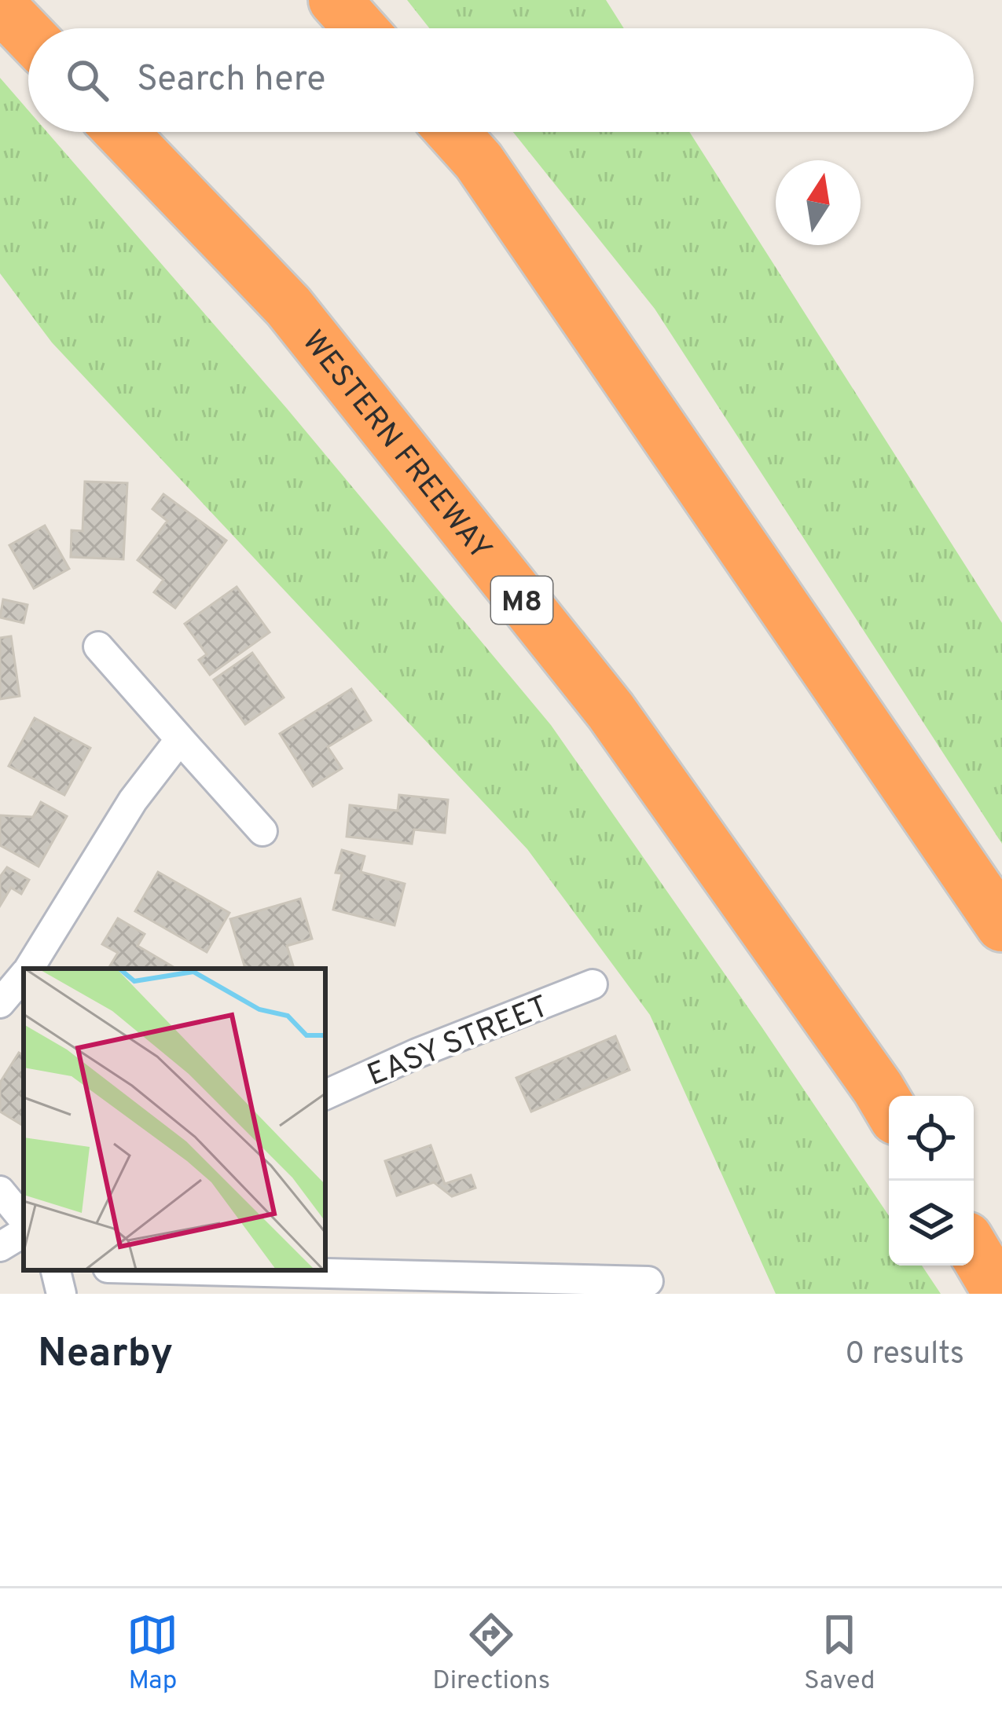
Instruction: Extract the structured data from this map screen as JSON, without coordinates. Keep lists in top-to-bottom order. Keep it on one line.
{"streets":{"highway":["WESTERN FREEWAY","M8"],"street":["EASY STREET"]},"north":"top","page":{"search":"Search here","heading":["Nearby","0 results"],"nav":["Map","Directions","Saved"]}}
